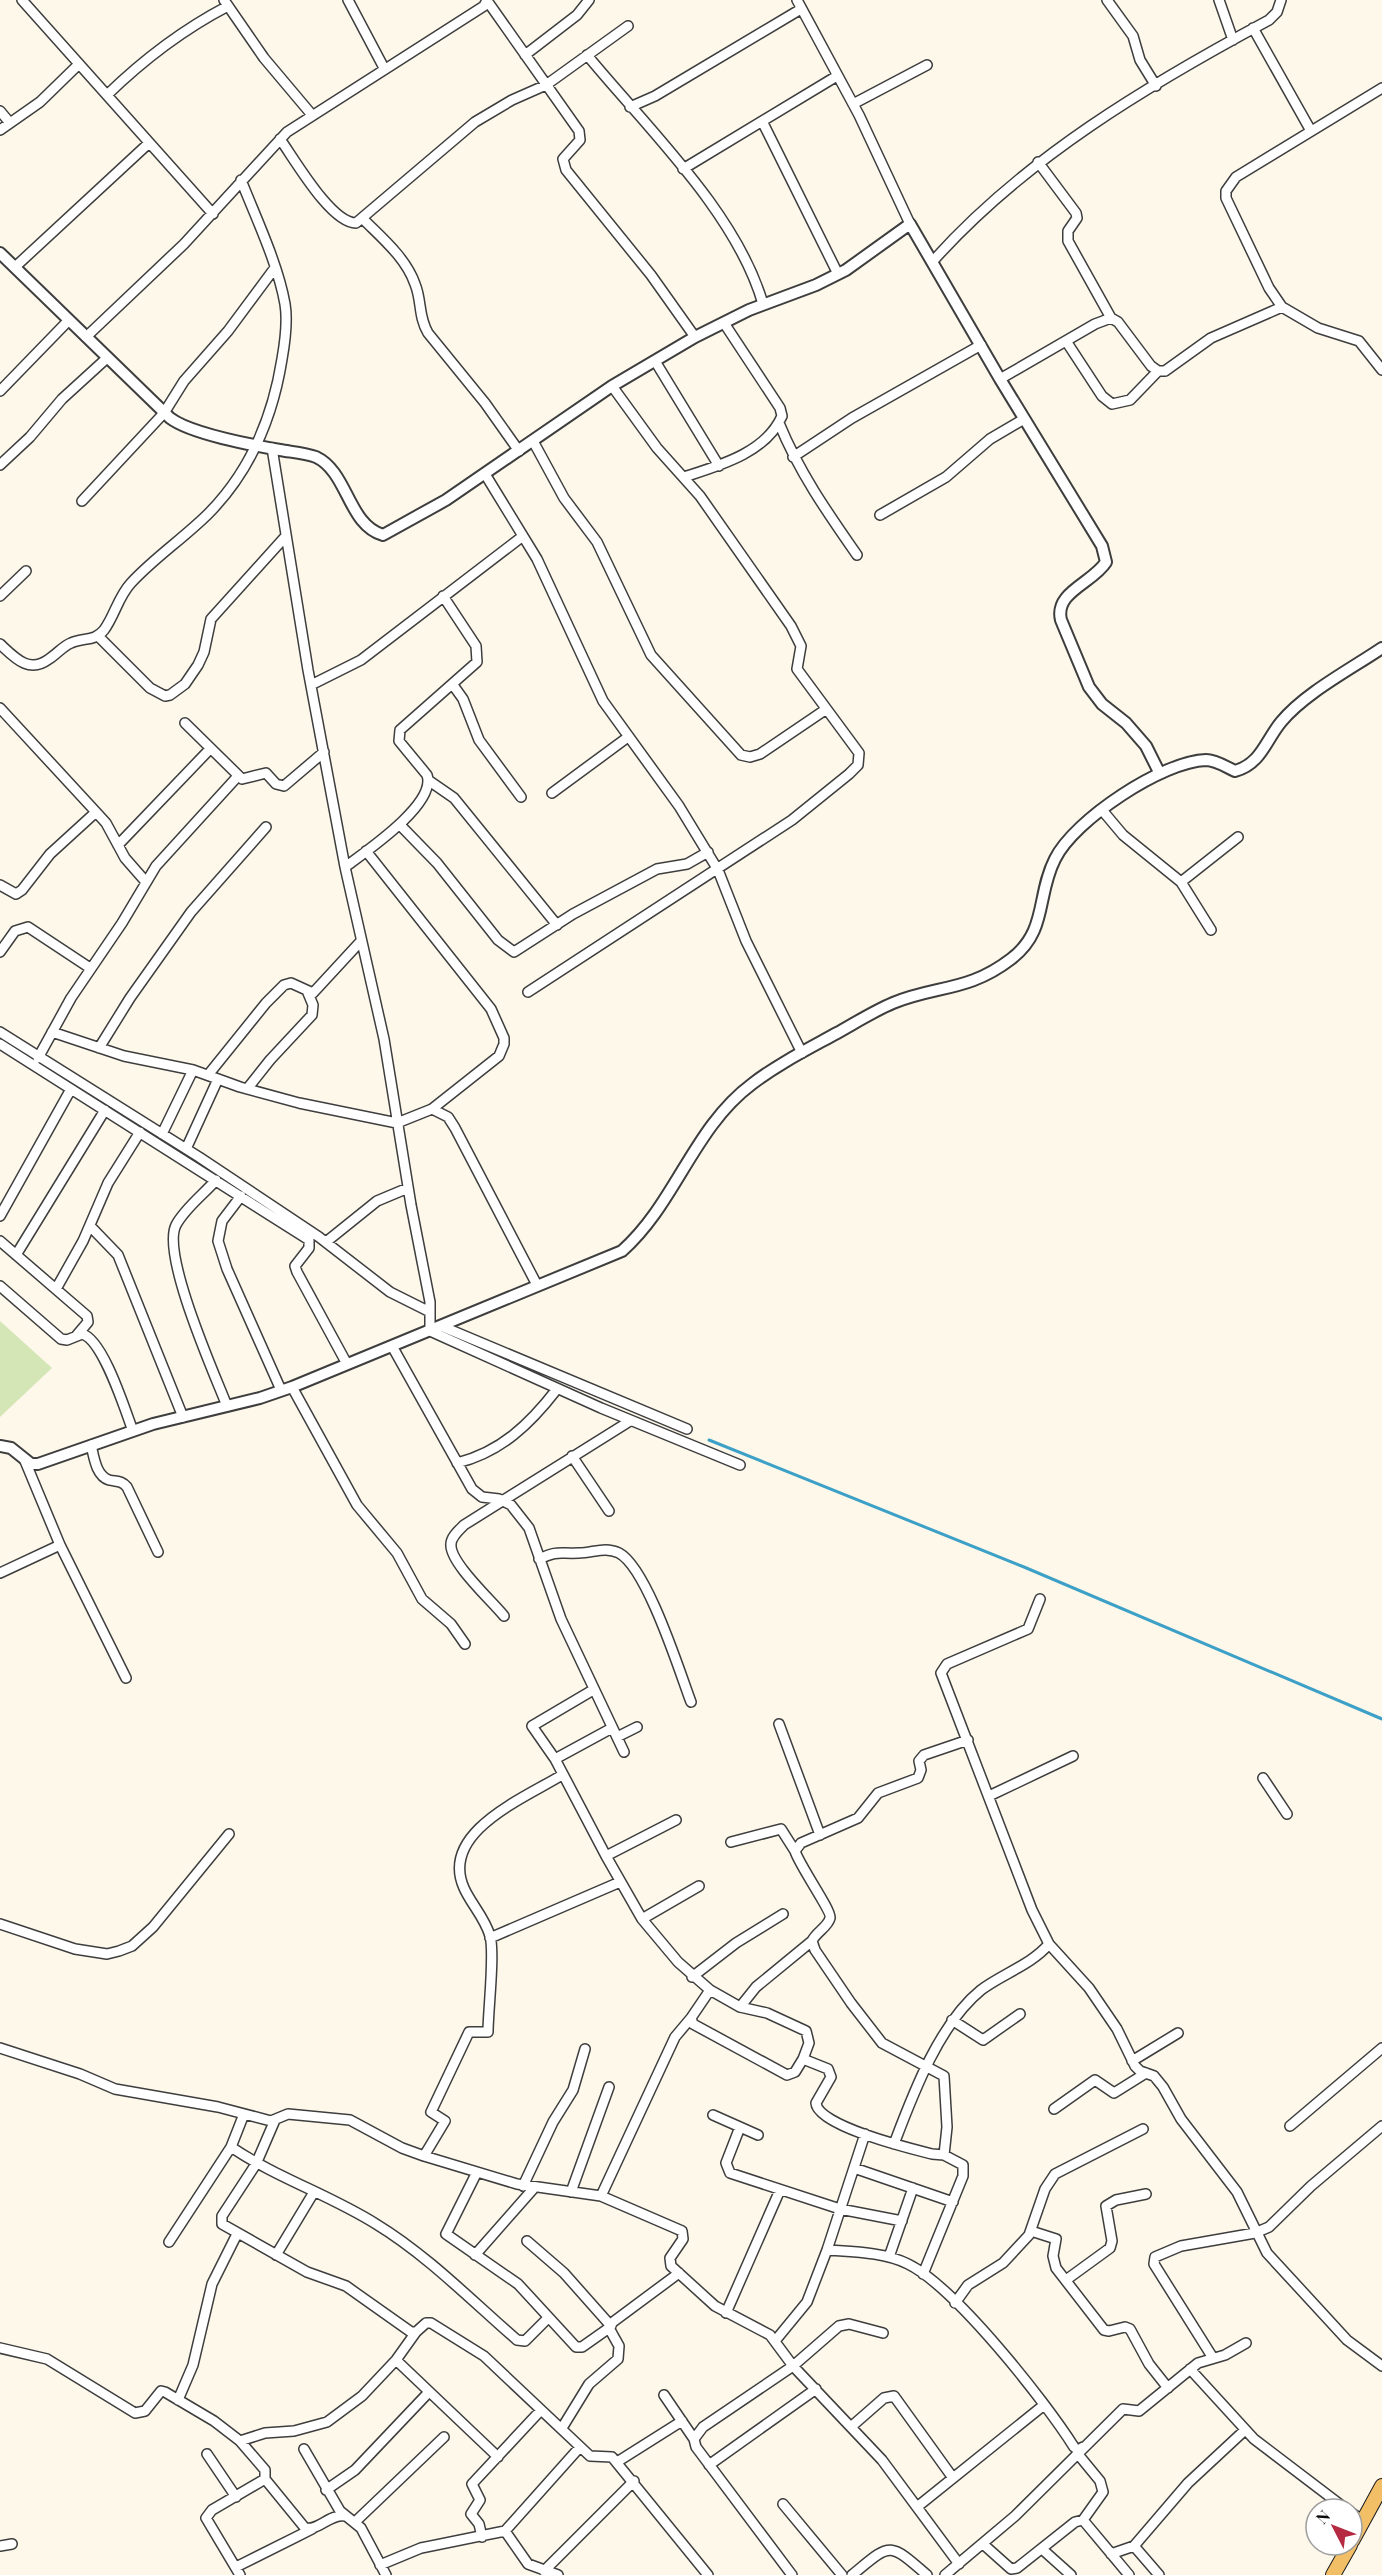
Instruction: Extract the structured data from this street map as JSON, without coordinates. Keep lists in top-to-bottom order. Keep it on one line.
{"north":"top left"}
